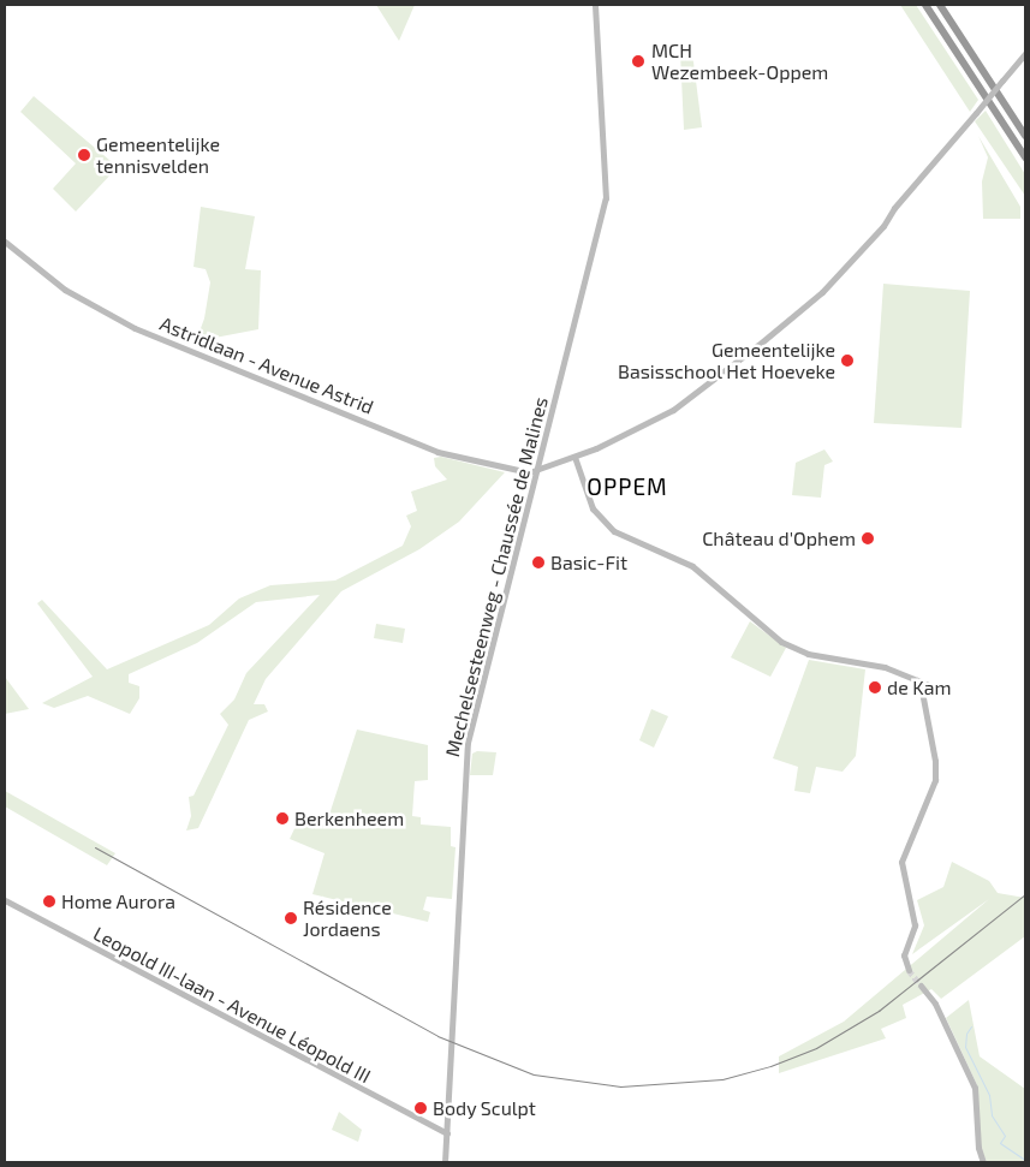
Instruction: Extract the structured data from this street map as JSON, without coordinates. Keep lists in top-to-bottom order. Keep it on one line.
{"streets":{"street":["Astridlaan - Avenue Astrid","Mechelsesteenweg - Chaussée de Malines","Leopold III-laan - Avenue Léopold III"]},"crossings":[["Astridlaan - Avenue Astrid","Mechelsesteenweg - Chaussée de Malines"],["Mechelsesteenweg - Chaussée de Malines","Leopold III-laan - Avenue Léopold III"]],"districts":["OPPEM"],"places":["MCH Wezembeek-Oppem","Gemeentelijke tennisvelden","Gemeentelijke Basisschool Het Hoeveke","Château d'Ophem","Basic-Fit","de Kam","Berkenheem","Home Aurora","Résidence Jordaens","Body Sculpt"]}
